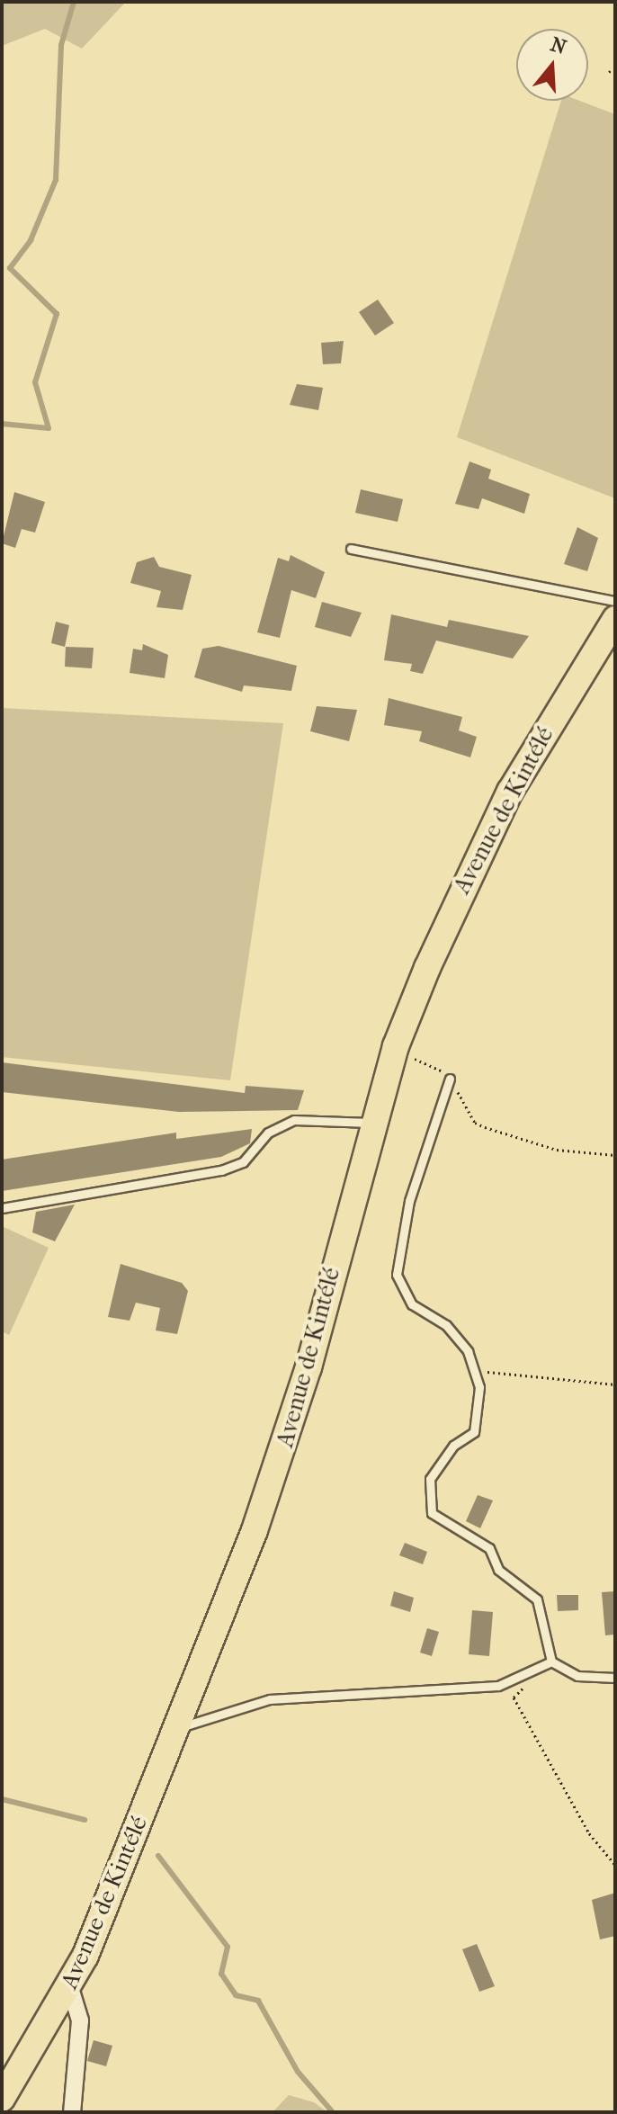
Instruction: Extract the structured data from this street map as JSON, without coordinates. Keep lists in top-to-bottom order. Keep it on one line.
{"streets":{"main road":["Avenue de Kintélé"]},"north":"top"}
